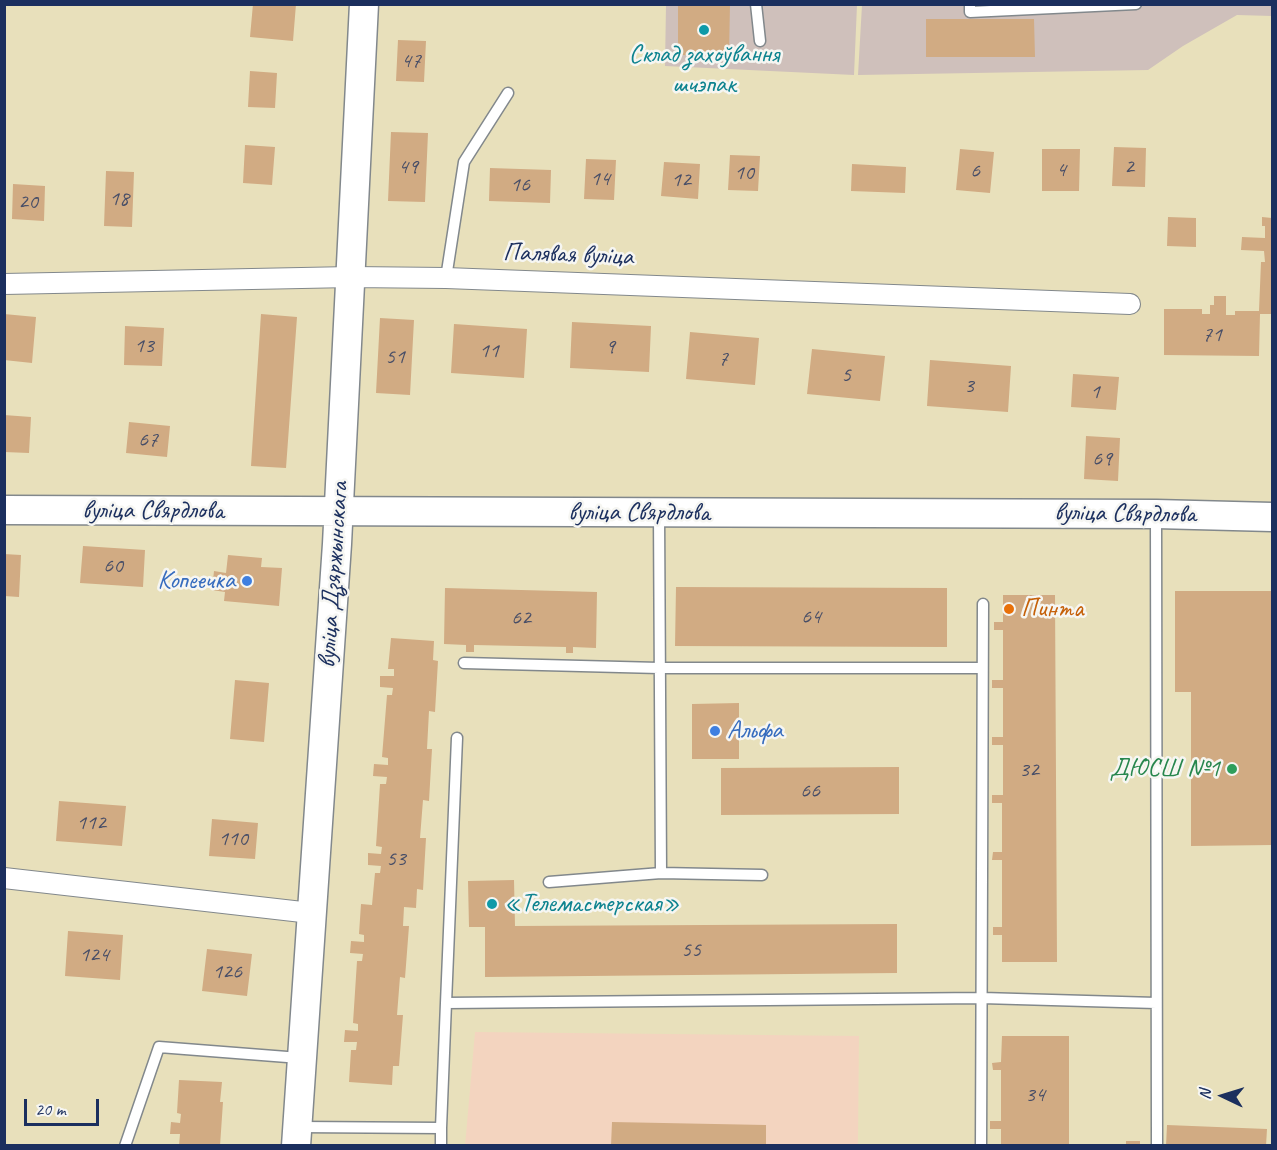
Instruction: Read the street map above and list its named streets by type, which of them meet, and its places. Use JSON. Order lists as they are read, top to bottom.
{
  "streets": {
    "main road": ["вуліца Свярдлова", "вуліца Дзяржынскага"],
    "street": ["Палявая вуліца"]
  },
  "crossings": [
    ["Палявая вуліца", "вуліца Дзяржынскага"],
    ["вуліца Свярдлова", "вуліца Дзяржынскага"]
  ],
  "places": [
    "Склад захоўвання шчэпак",
    "Копеечка",
    "Пинта",
    "Альфа",
    "ДЮСШ №1",
    "«Телемастерская»"
  ],
  "house_numbers": [
    "47",
    "49",
    "2",
    "4",
    "6",
    "10",
    "14",
    "12",
    "16",
    "18",
    "20",
    "71",
    "13",
    "9",
    "11",
    "51",
    "7",
    "5",
    "3",
    "1",
    "67",
    "69",
    "60",
    "64",
    "62",
    "32",
    "66",
    "112",
    "110",
    "53",
    "55",
    "124",
    "126",
    "34"
  ],
  "scale_bar": "20 m",
  "north": "left"
}
